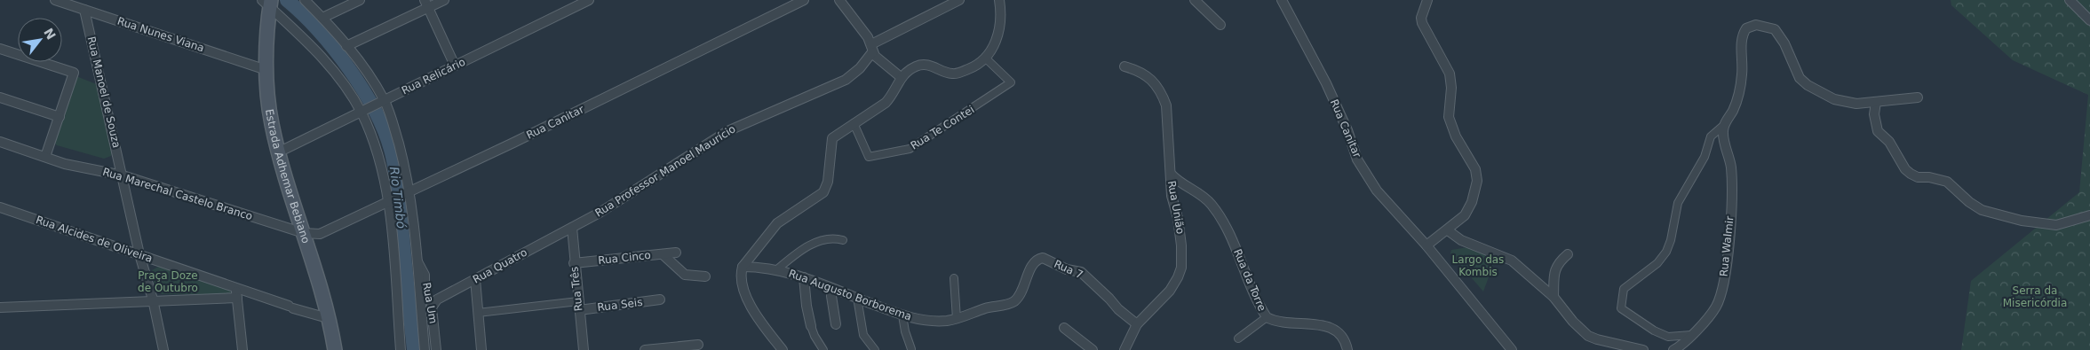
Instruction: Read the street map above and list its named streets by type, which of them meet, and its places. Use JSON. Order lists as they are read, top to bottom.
{
  "streets": {
    "main road": ["Estrada Adhemar Bebiano"],
    "street": [
      "Rua Nunes Viana",
      "Rua Relicário",
      "Rua Manoel de Souza",
      "Rua Canitar",
      "Rua Te Contei",
      "Rua Professor Manoel Maurício",
      "Rua Marechal Castelo Branco",
      "Rua União",
      "Rua Alcides de Oliveira",
      "Rua Walmir",
      "Rua Cinco",
      "Rua Quatro",
      "Rua 7",
      "Rua da Torre",
      "Rua Três",
      "Rua Augusto Borborema",
      "Rua Um",
      "Rua Seis"
    ]
  },
  "crossings": [
    ["Rua Nunes Viana", "Rua Manoel de Souza"],
    ["Rua Nunes Viana", "Estrada Adhemar Bebiano"],
    ["Rua Relicário", "Estrada Adhemar Bebiano"],
    ["Rua Manoel de Souza", "Rua Marechal Castelo Branco"],
    ["Rua Manoel de Souza", "Rua Alcides de Oliveira"],
    ["Rua Canitar", "Estrada Adhemar Bebiano"],
    ["Rua Canitar", "Rua Marechal Castelo Branco"],
    ["Rua Professor Manoel Maurício", "Rua Quatro"],
    ["Rua Professor Manoel Maurício", "Rua Três"],
    ["Estrada Adhemar Bebiano", "Rua Marechal Castelo Branco"],
    ["Estrada Adhemar Bebiano", "Rua Alcides de Oliveira"],
    ["Rua União", "Rua 7"],
    ["Rua União", "Rua da Torre"],
    ["Rua Cinco", "Rua Três"],
    ["Rua Quatro", "Rua Três"],
    ["Rua Quatro", "Rua Um"],
    ["Rua 7", "Rua Augusto Borborema"],
    ["Rua Três", "Rua Seis"]
  ],
  "water": ["Rio Timbó"],
  "parks": ["Largo das Kombis", "Praça Doze de Outubro", "Serra da Misericórdia"],
  "north": "top right"
}
